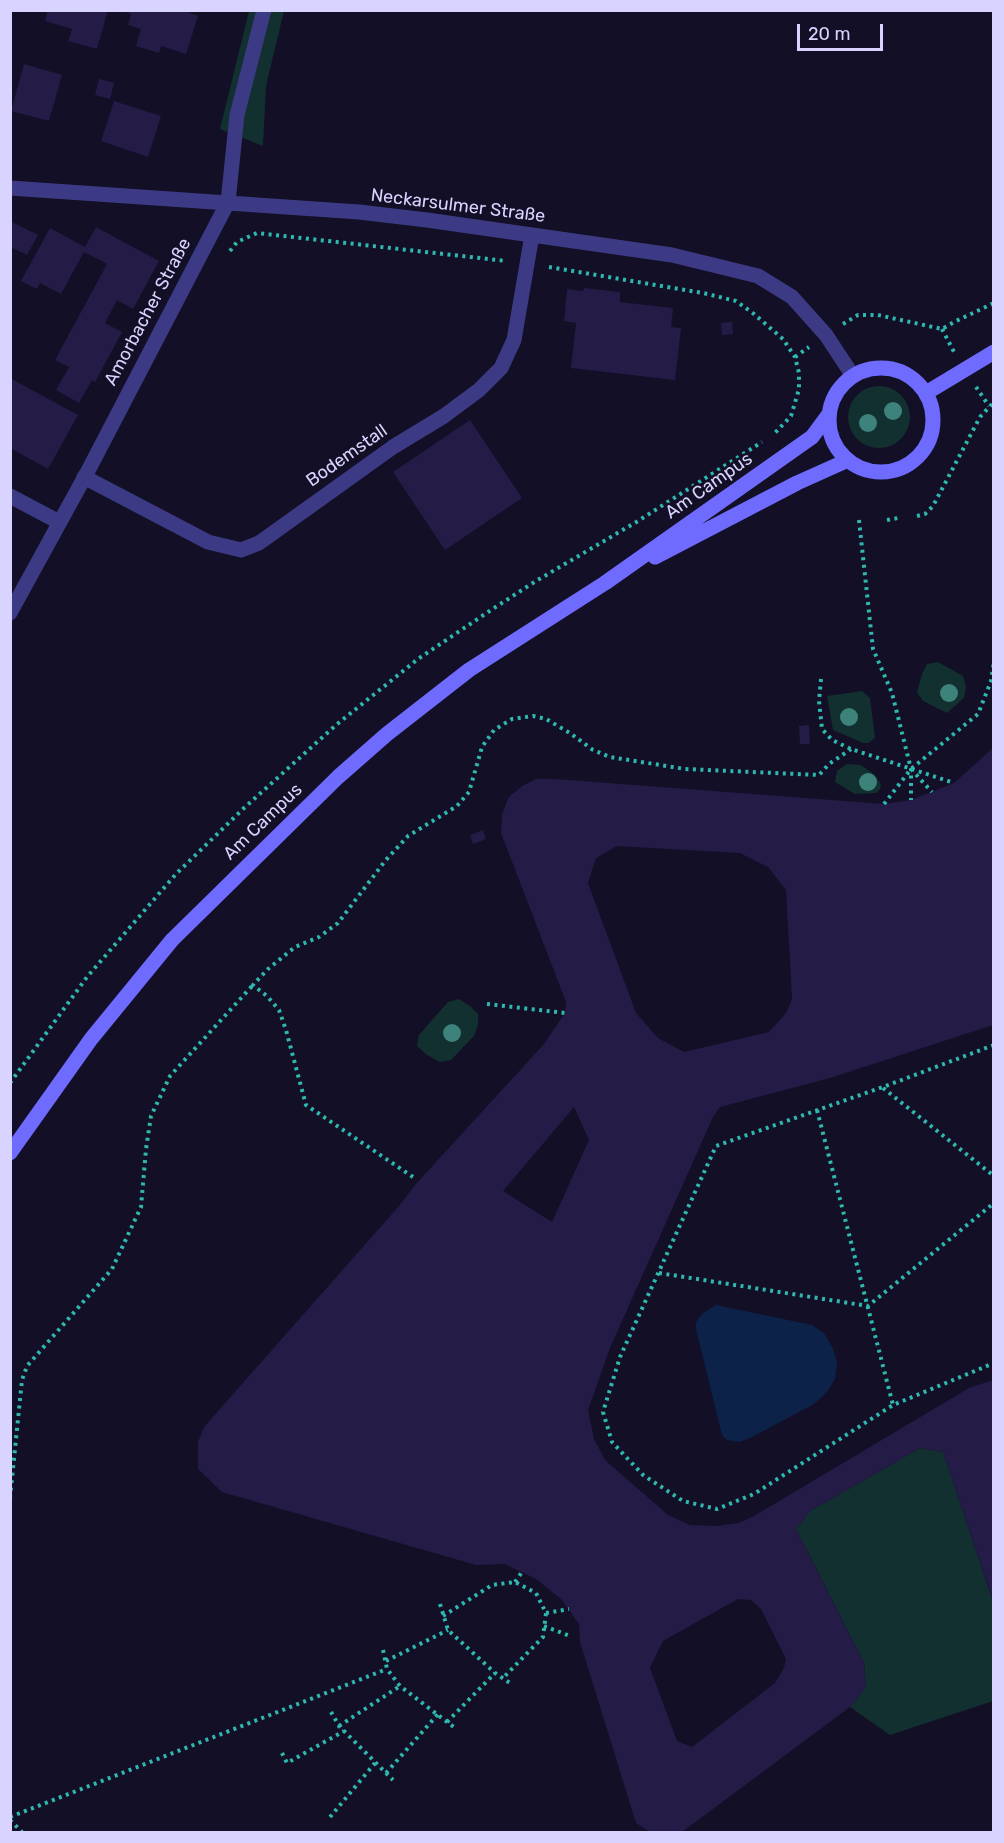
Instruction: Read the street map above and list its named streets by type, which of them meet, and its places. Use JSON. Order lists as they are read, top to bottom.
{
  "streets": {
    "street": [
      "Neckarsulmer Straße",
      "Amorbacher Straße",
      "Bodemstall",
      "Am Campus"
    ]
  },
  "crossings": [
    ["Neckarsulmer Straße", "Amorbacher Straße"],
    ["Neckarsulmer Straße", "Bodemstall"],
    ["Neckarsulmer Straße", "Am Campus"],
    ["Amorbacher Straße", "Bodemstall"]
  ],
  "scale_bar": "20 m"
}
